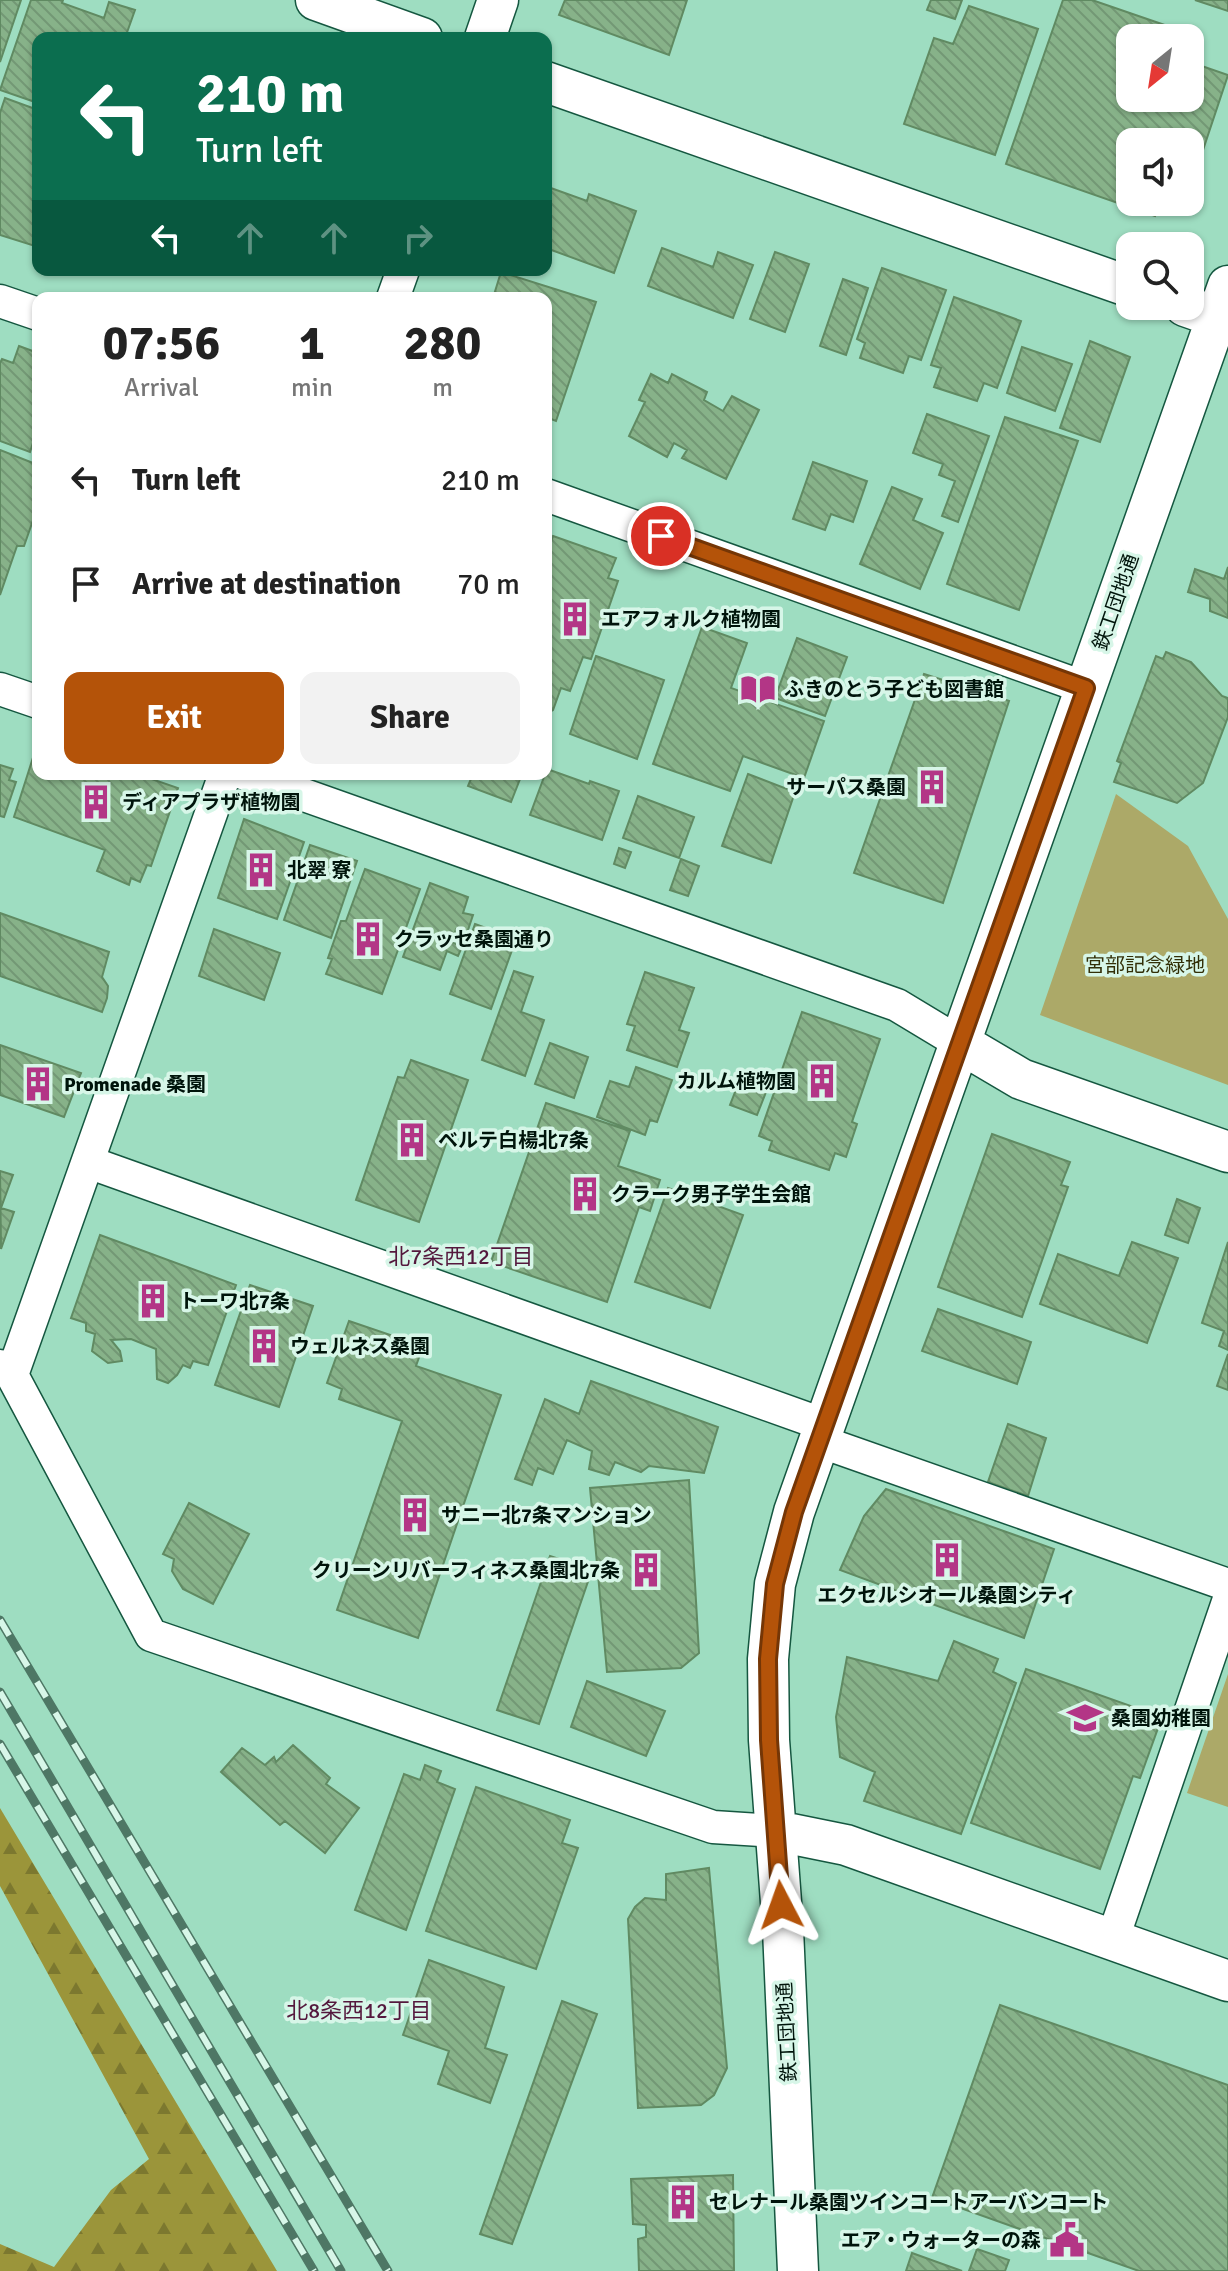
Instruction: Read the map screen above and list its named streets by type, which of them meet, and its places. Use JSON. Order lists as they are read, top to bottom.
{
  "streets": {
    "street": ["鉄工団地通"]
  },
  "districts": ["北7条西12丁目", "北8条西12丁目"],
  "parks": ["宮部記念緑地"],
  "places": {
    "building": [
      "エアフォルク植物園",
      "サーパス桑園",
      "ディアプラザ植物園",
      "北翠 寮",
      "クラッセ桑園通り",
      "カルム植物園",
      "Promenade 桑園",
      "ベルテ白楊北7条",
      "クラーク男子学生会館",
      "トーワ北7条",
      "ウェルネス桑園",
      "サニー北7条マンション",
      "エクセルシオール桑園シティ",
      "クリーンリバーフィネス桑園北7条",
      "セレナール桑園ツインコートアーバンコート"
    ],
    "library": ["ふきのとう子ども図書館"],
    "school or university": ["桑園幼稚園"],
    "public building": ["エア・ウォーターの森"]
  },
  "north": "bottom left",
  "page": {
    "turn": ["210 m", "Turn left"],
    "eta": [
      "07:56",
      "Arrival",
      "1",
      "min",
      "280",
      "m"
    ],
    "list": [
      {
        "name": "Turn left",
        "value": "210 m"
      },
      {
        "name": "Arrive at destination",
        "value": "70 m"
      }
    ],
    "buttons": ["Exit", "Share"]
  }
}
